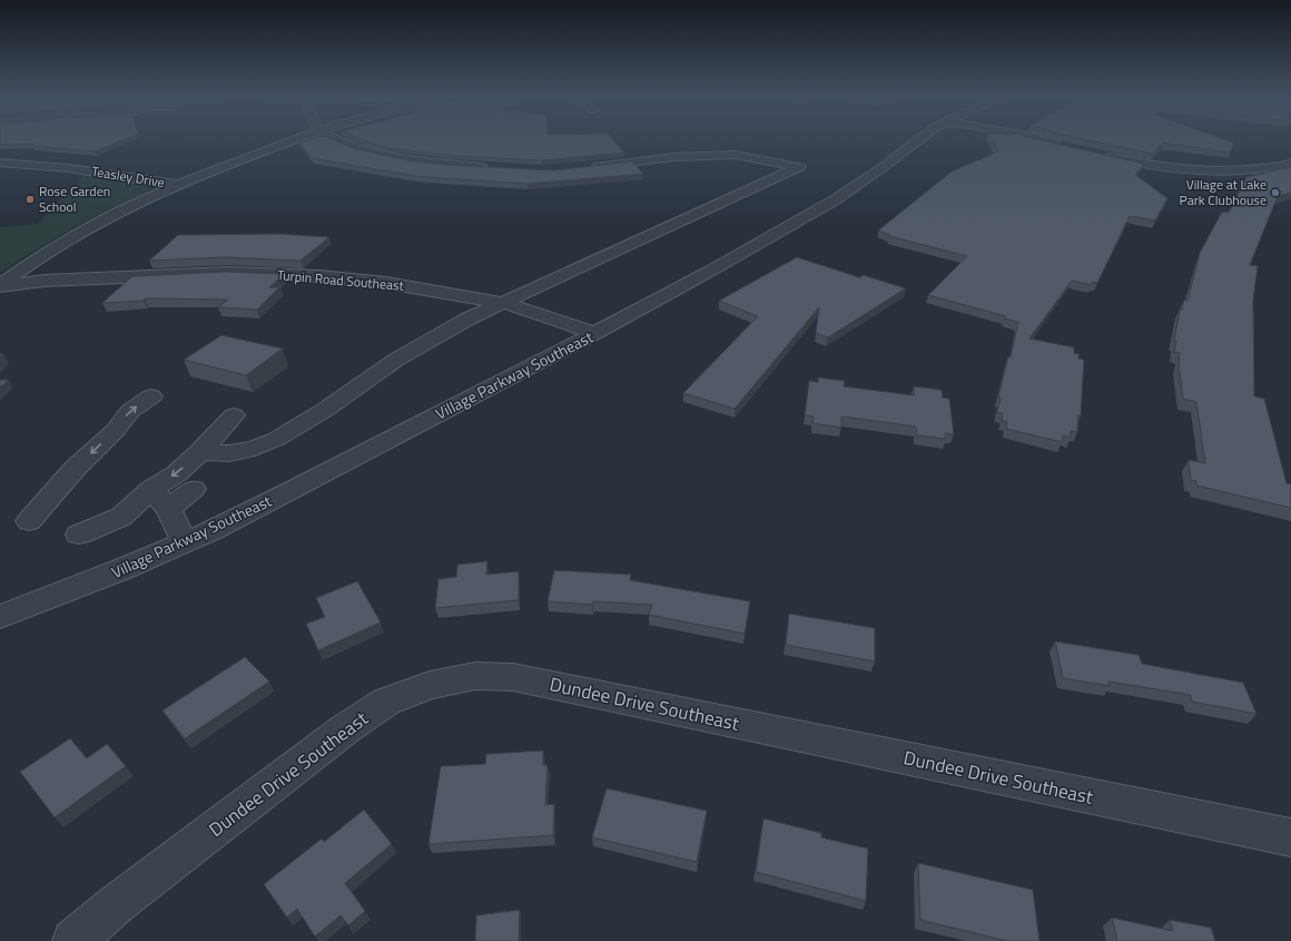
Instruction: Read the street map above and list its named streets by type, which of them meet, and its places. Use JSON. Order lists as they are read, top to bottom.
{
  "streets": {
    "street": [
      "Teasley Drive",
      "Turpin Road Southeast",
      "Village Parkway Southeast",
      "Dundee Drive Southeast"
    ]
  },
  "crossings": [
    ["Turpin Road Southeast", "Village Parkway Southeast"]
  ],
  "places": ["Village at Lake Park Clubhouse", "Rose Garden School"]
}
